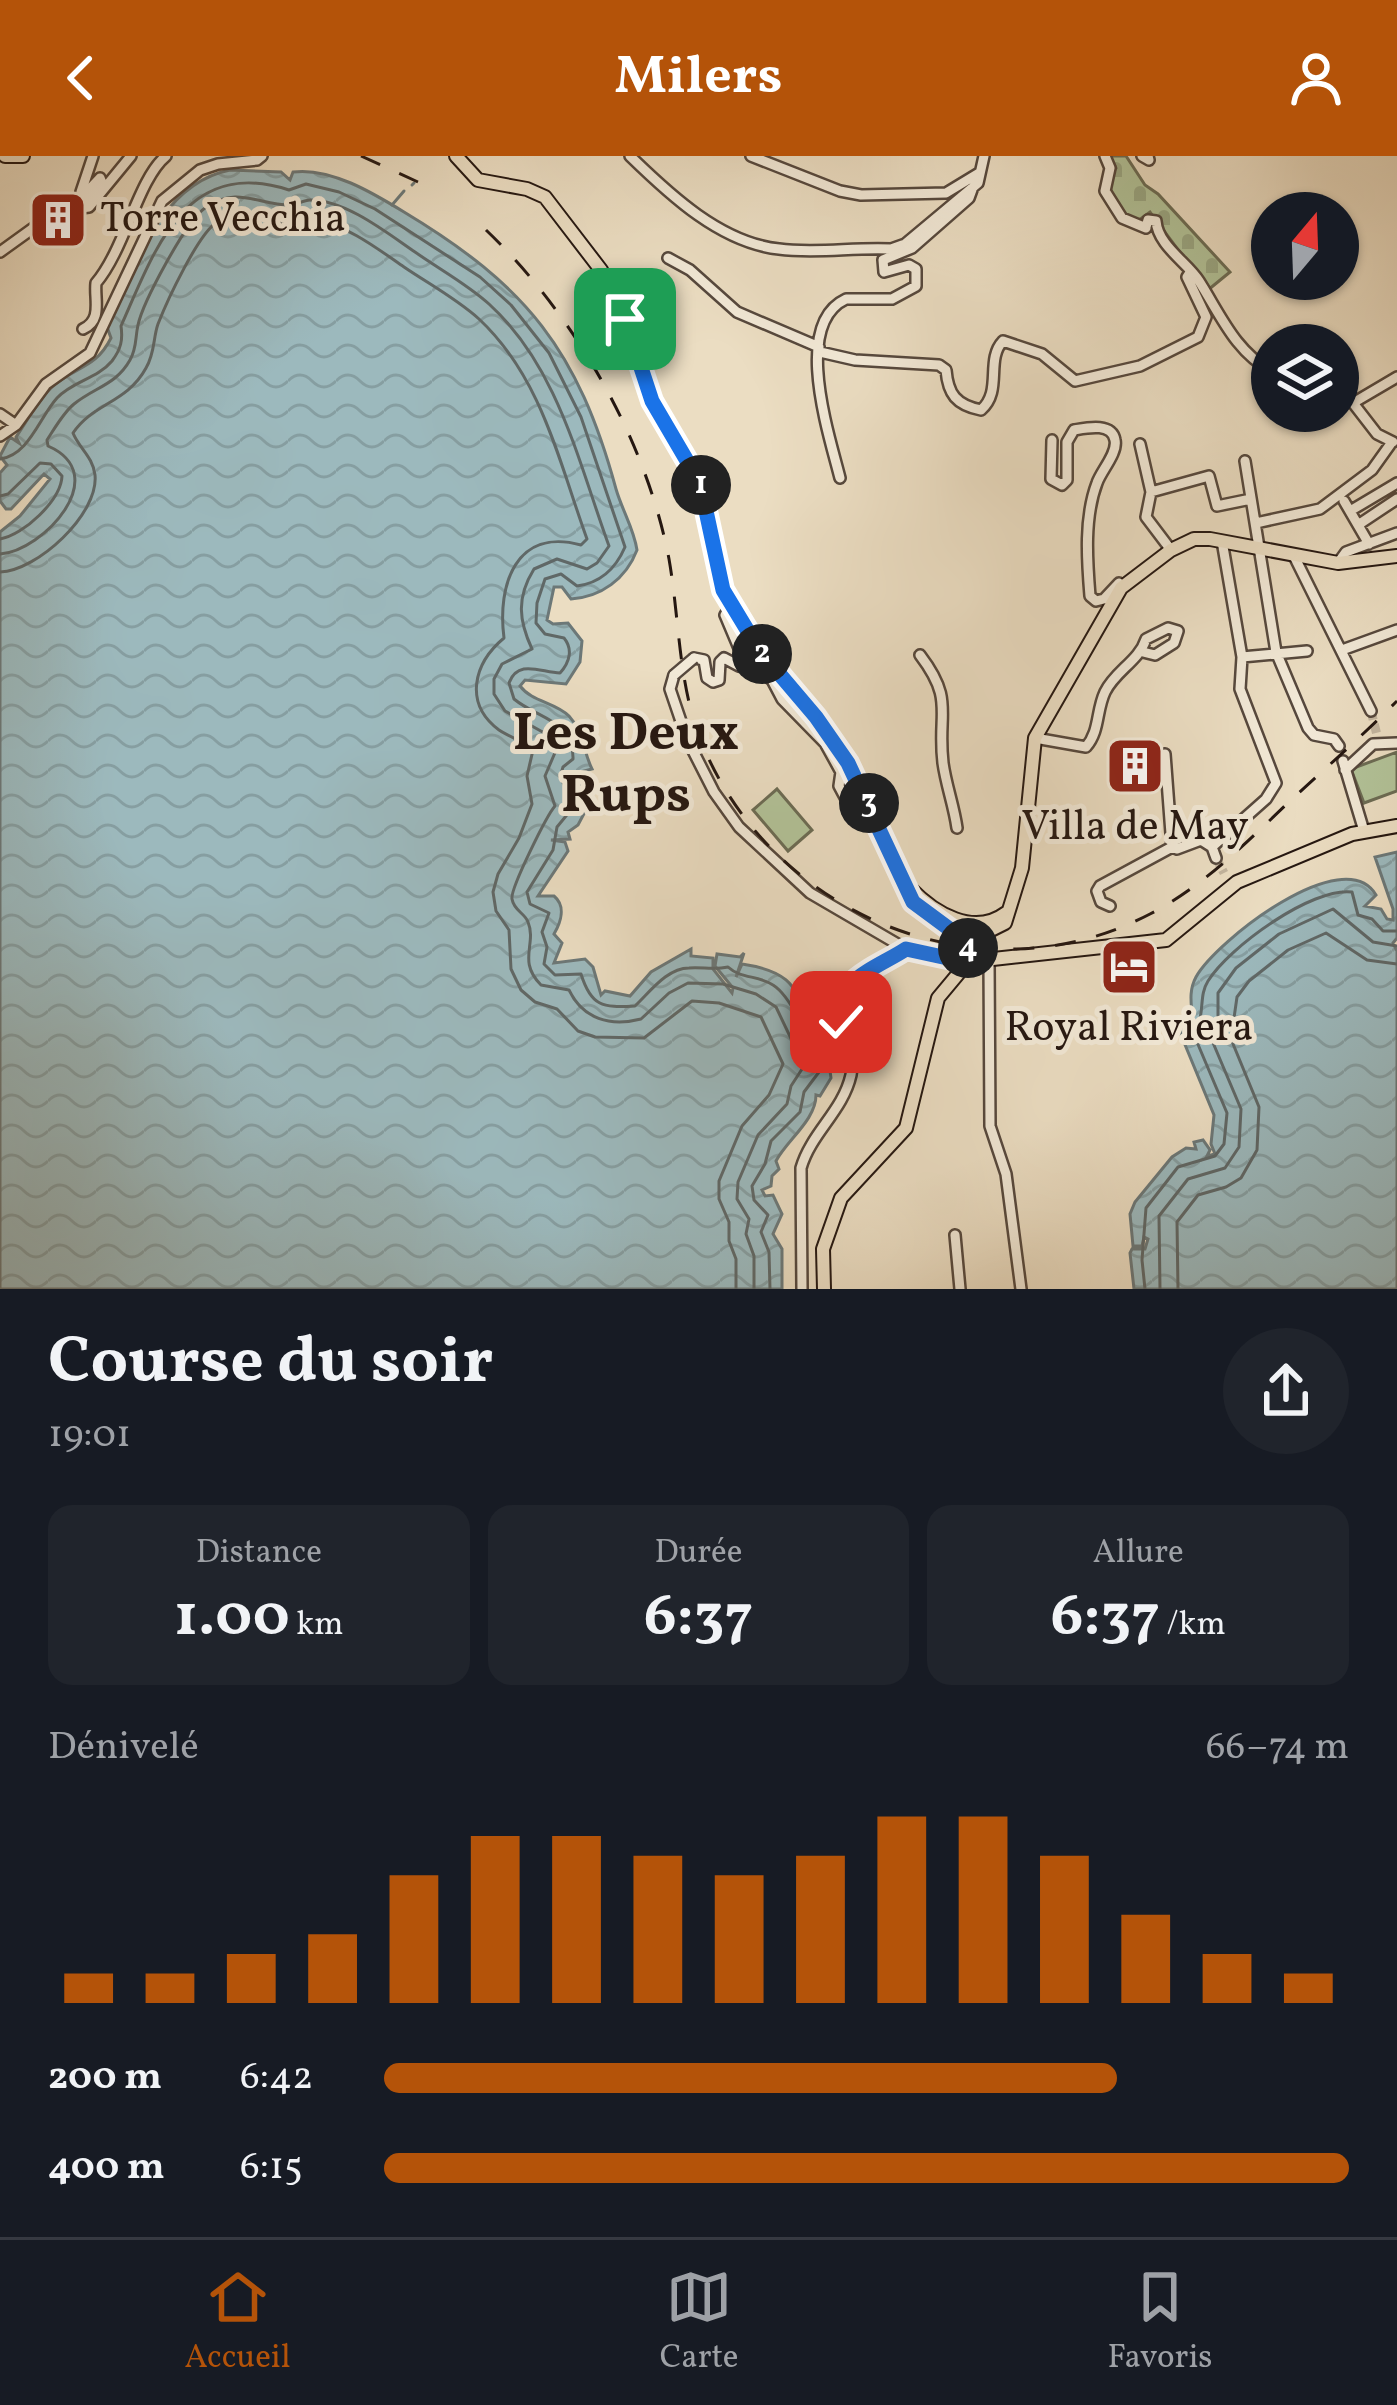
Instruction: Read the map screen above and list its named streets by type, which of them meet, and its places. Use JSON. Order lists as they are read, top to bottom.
{
  "districts": ["Les Deux Rups"],
  "places": {
    "building": ["Torre Vecchia", "Villa de May"],
    "hotel": ["Royal Riviera"]
  },
  "north": "top",
  "page": {
    "header": "Milers",
    "pins": [
      "1",
      "2",
      "3",
      "4"
    ],
    "heading": ["Course du soir", "19:01"],
    "stats": [
      ["Distance", "1.00 km"],
      ["Durée", "6:37"],
      ["Allure", "6:37 /km"]
    ],
    "chart": ["Dénivelé", "66–74 m"],
    "list": [
      {
        "name": "200 m",
        "note": "6:42"
      },
      {
        "name": "400 m",
        "note": "6:15"
      }
    ],
    "tabs": ["Accueil", "Carte", "Favoris"]
  }
}
